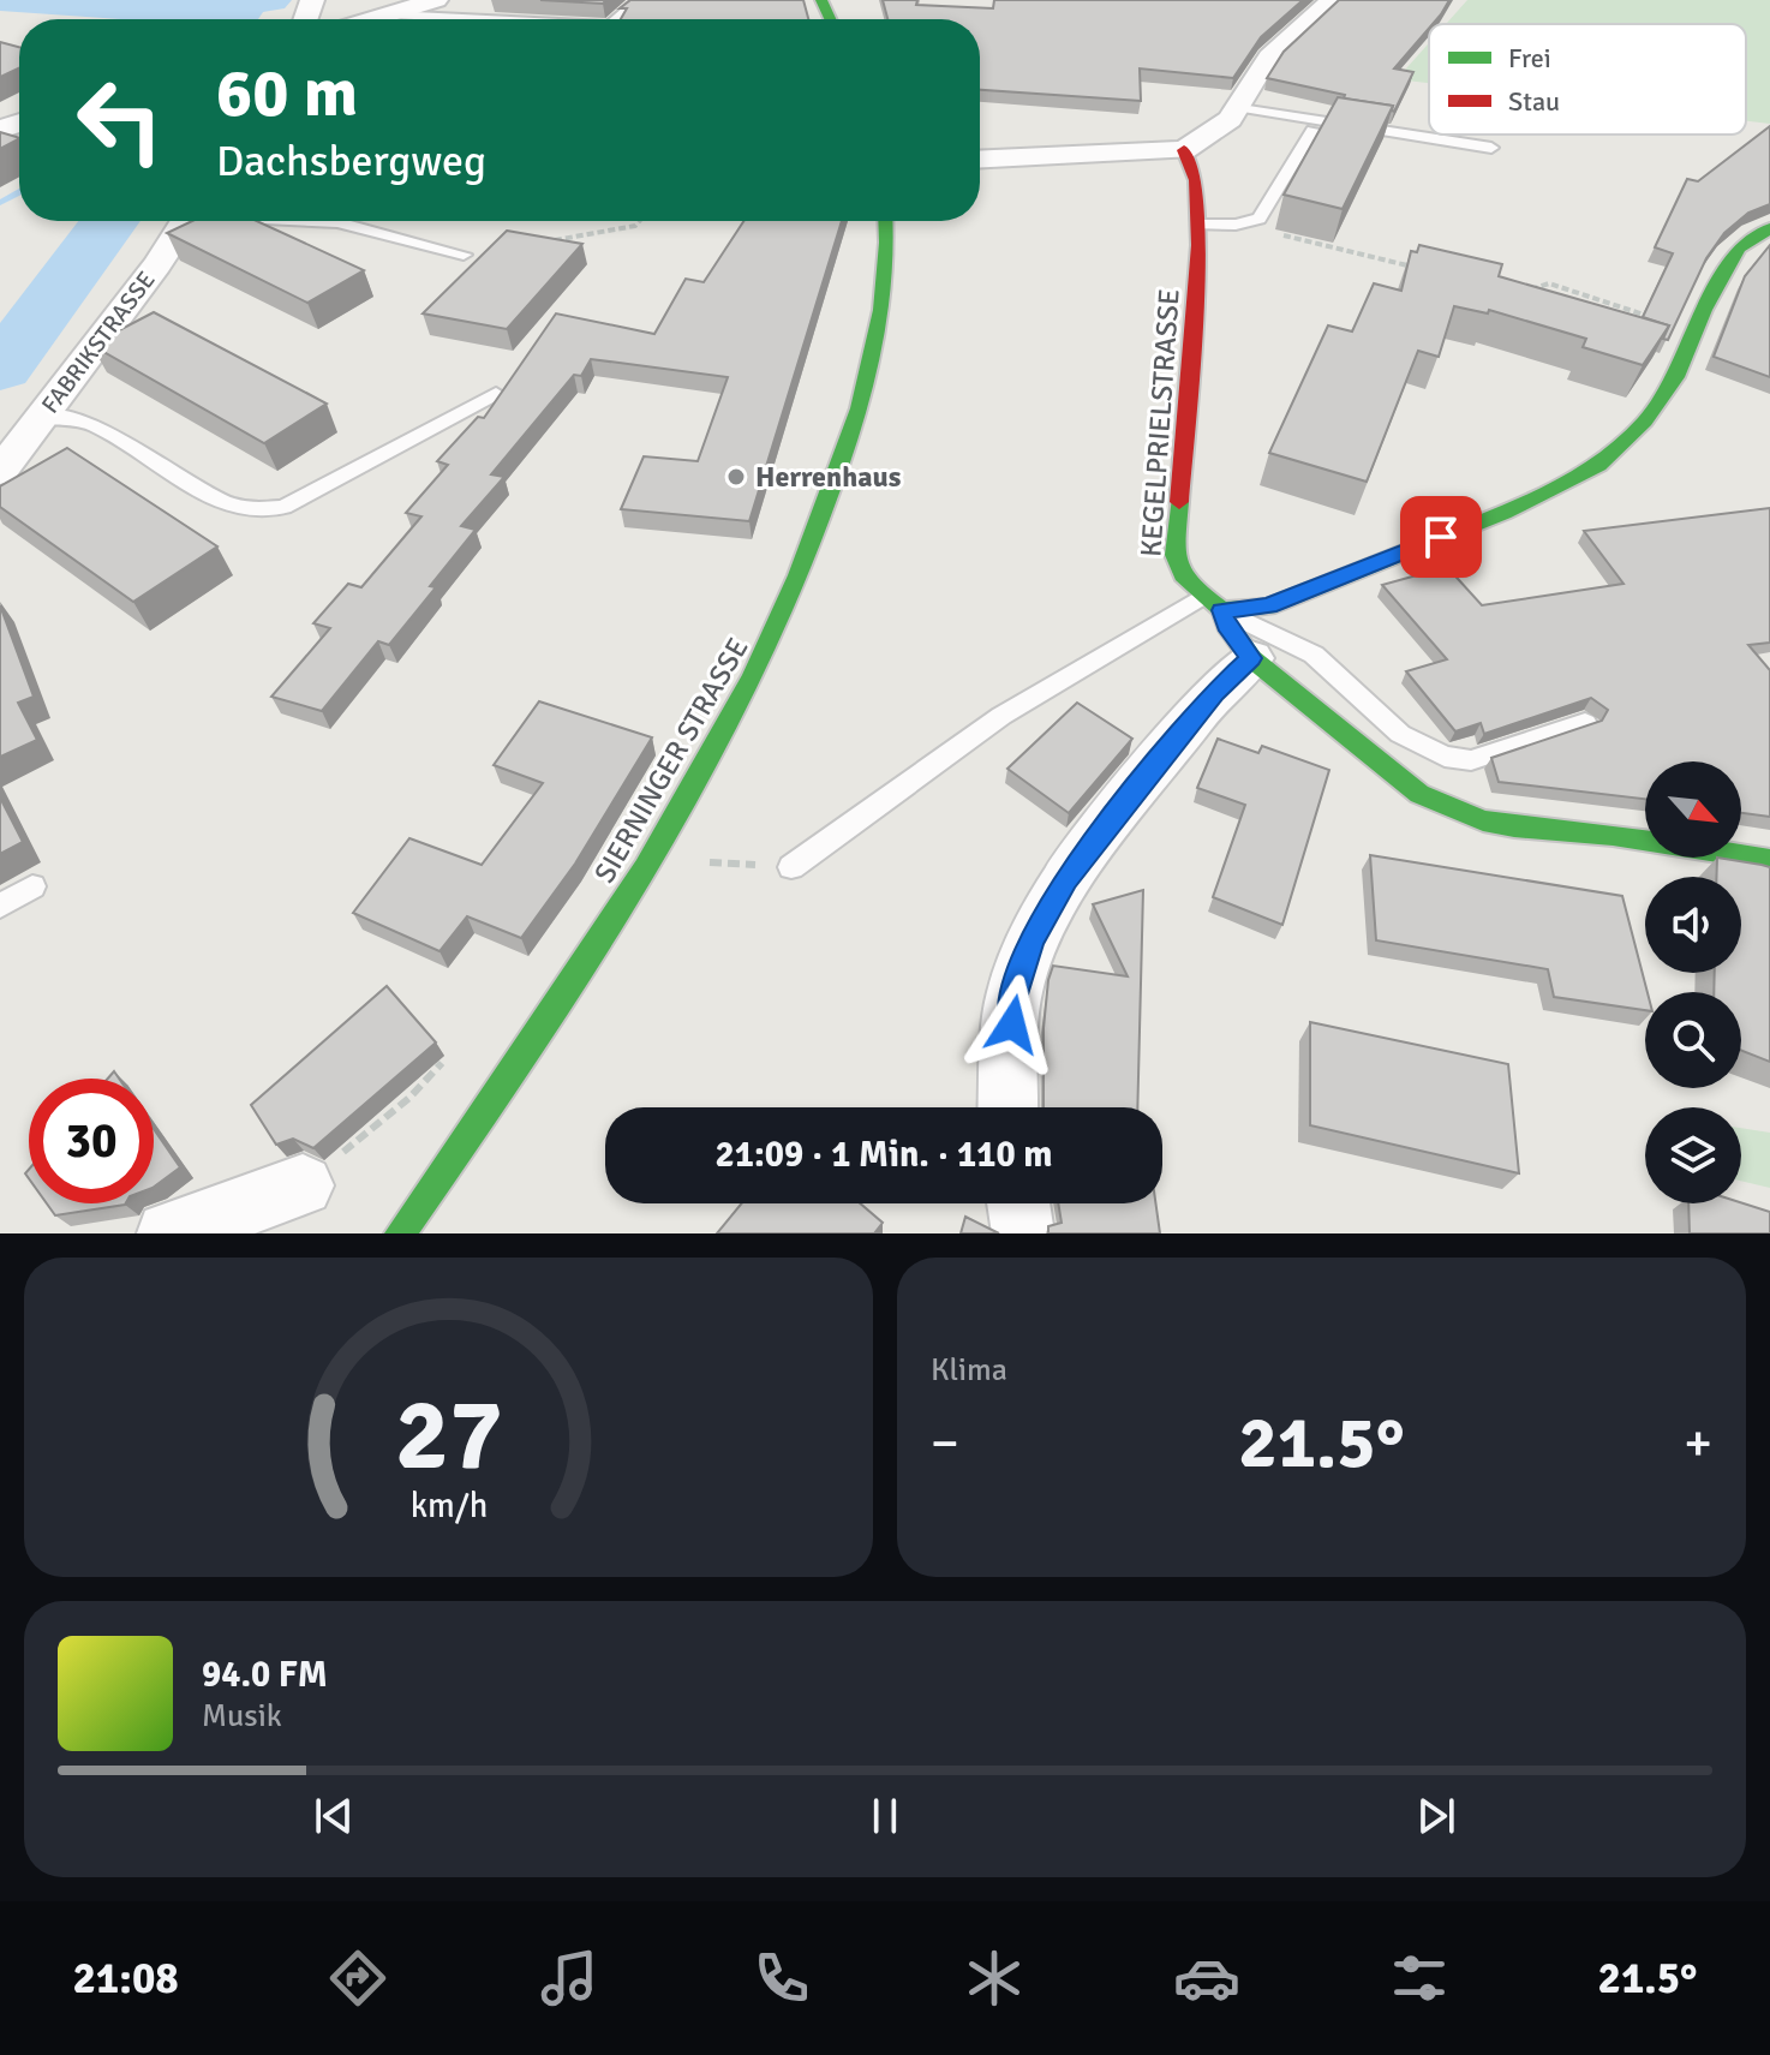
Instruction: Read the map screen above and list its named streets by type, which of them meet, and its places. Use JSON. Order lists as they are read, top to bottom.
{
  "streets": {
    "street": ["FABRIKSTRASSE", "KEGELPRIELSTRASSE", "SIERNINGER STRASSE"]
  },
  "places": ["Herrenhaus"],
  "legend": ["Frei", "Stau"],
  "north": "bottom right",
  "page": {
    "turn": ["60 m", "Dachsbergweg"],
    "limit": "30",
    "trip": "21:09 · 1 Min. · 110 m",
    "tile": "Klima",
    "heat": ["−", "21.5°", "+"],
    "song": ["94.0 FM", "Musik"],
    "tabs": ["21:08", "21.5°"],
    "gauge": ["27", "km/h"]
  }
}
